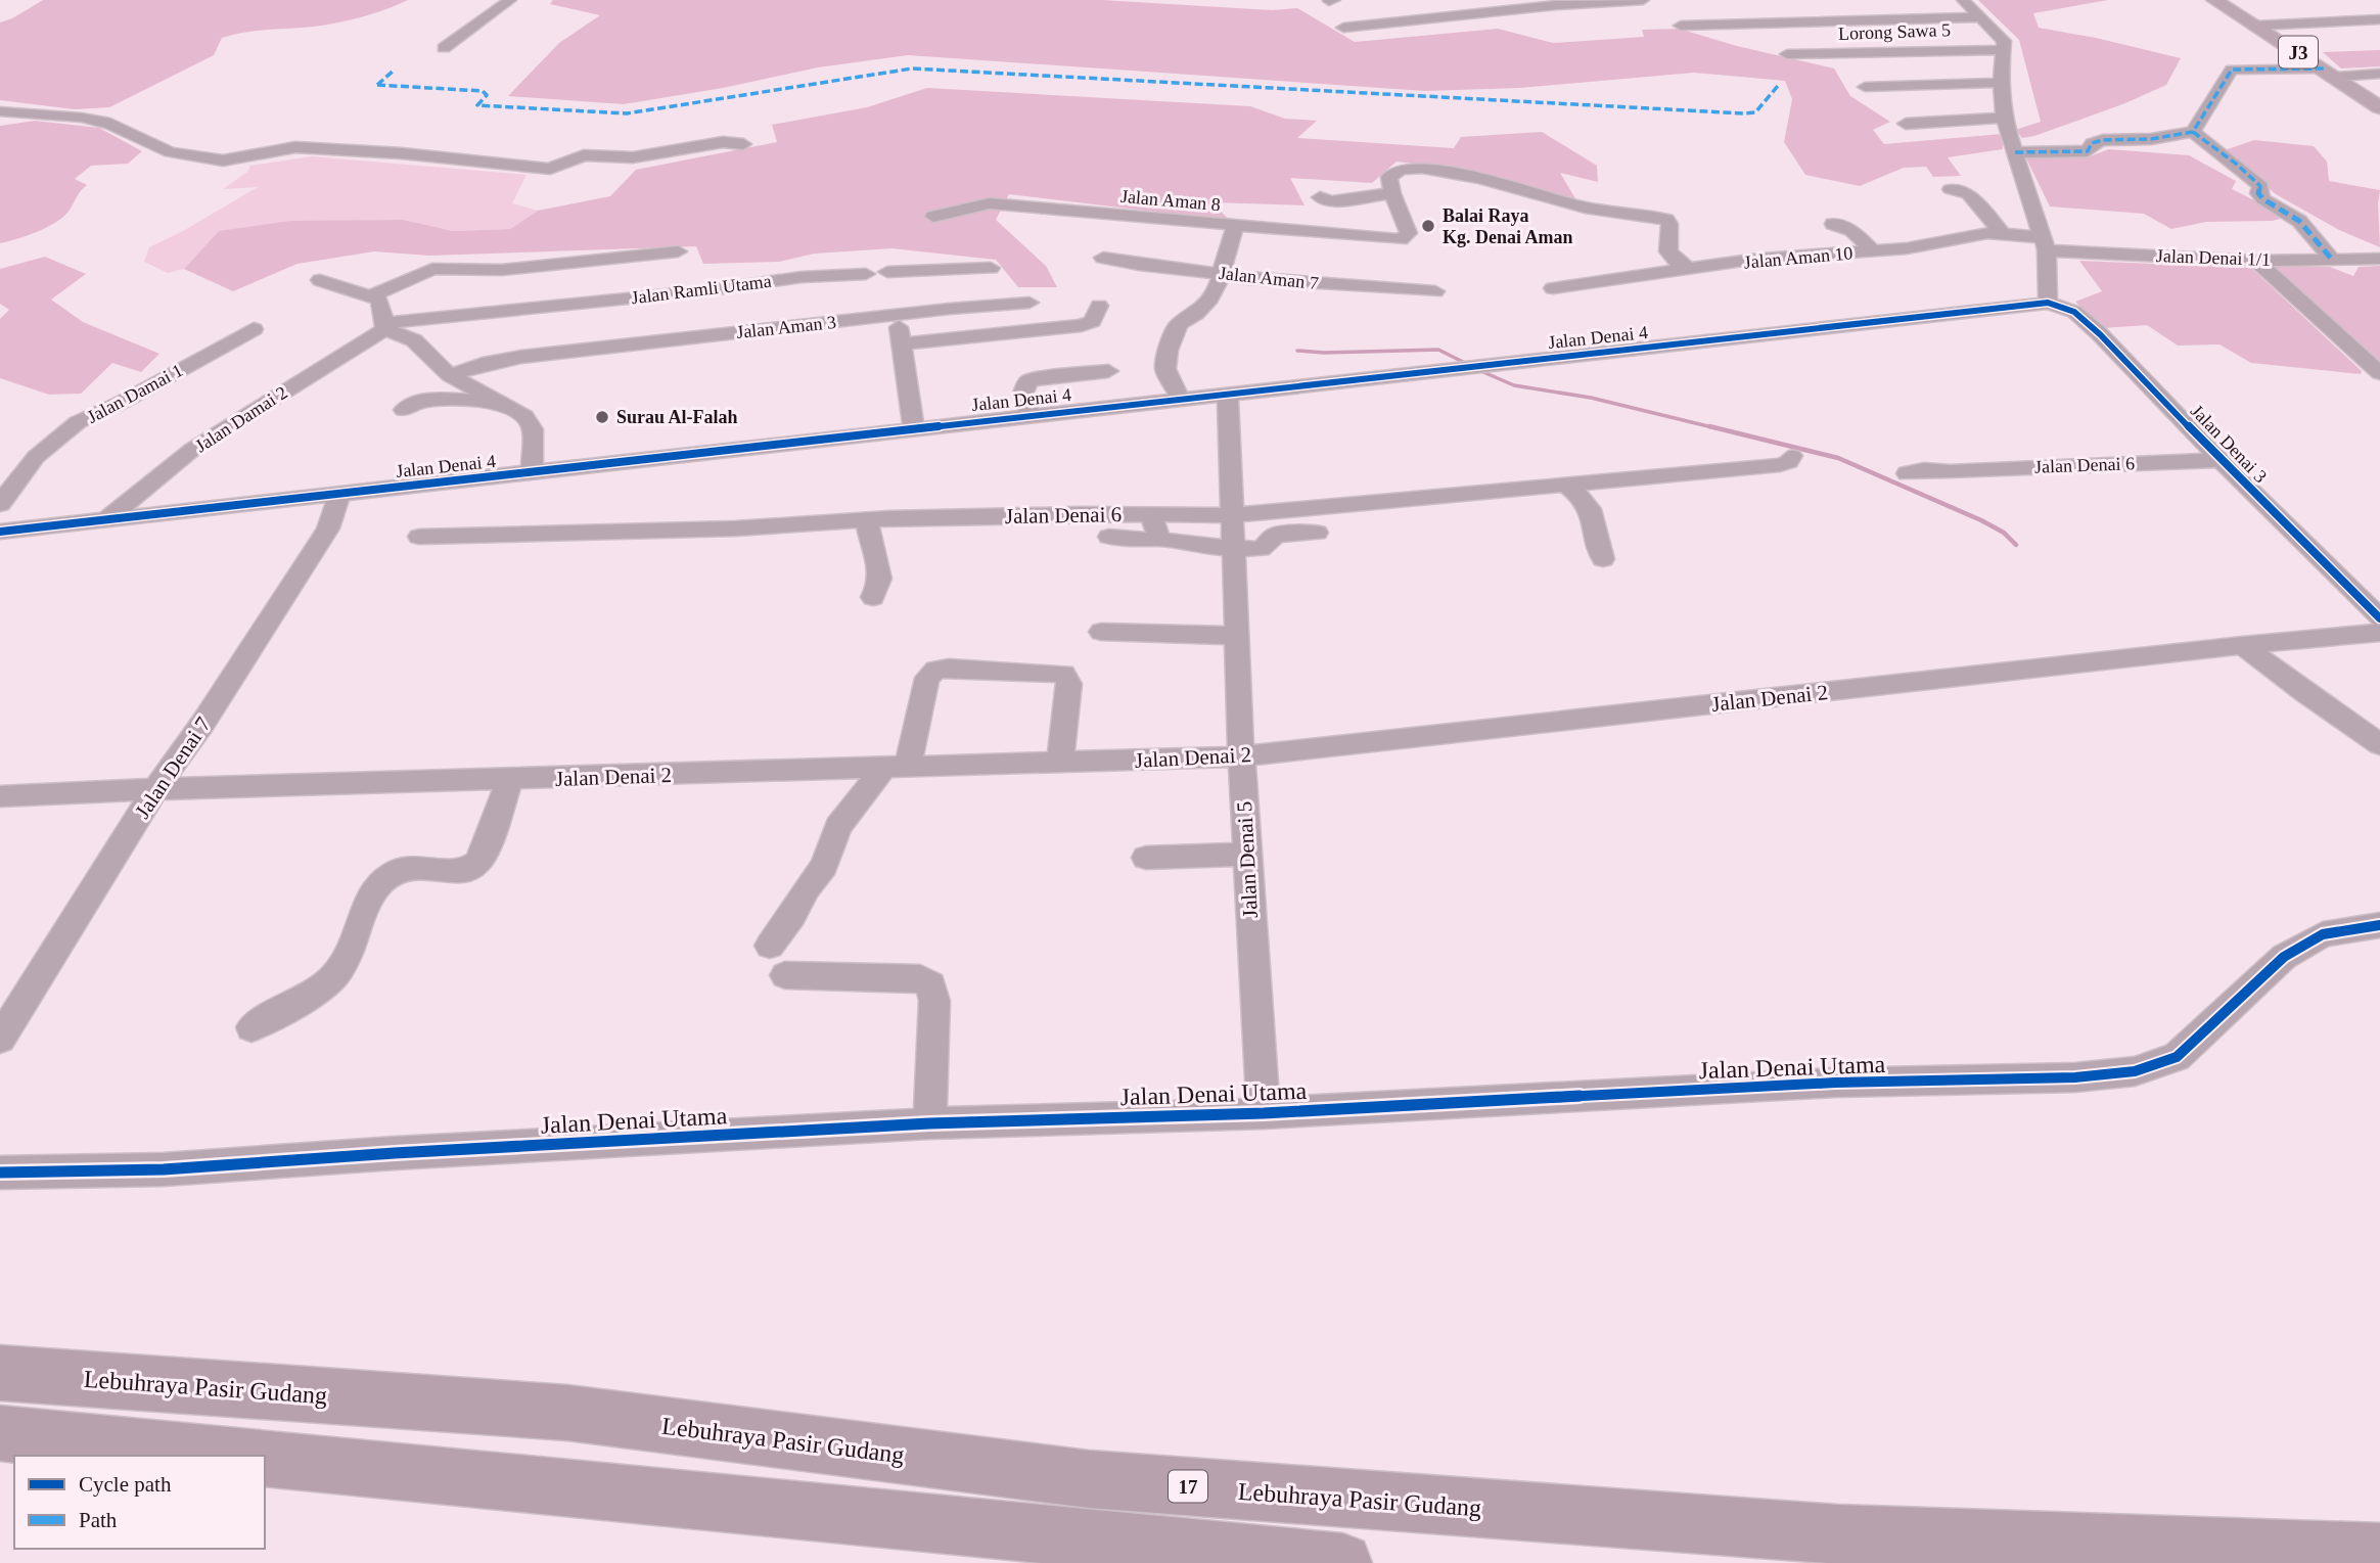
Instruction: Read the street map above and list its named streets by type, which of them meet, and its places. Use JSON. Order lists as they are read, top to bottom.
{
  "streets": {
    "highway": ["Lebuhraya Pasir Gudang", "17"],
    "main road": ["J3"],
    "street": [
      "Lorong Sawa 5",
      "Jalan Aman 8",
      "Jalan Aman 10",
      "Jalan Denai 1/1",
      "Jalan Aman 7",
      "Jalan Ramli Utama",
      "Jalan Aman 3",
      "Jalan Denai 4",
      "Jalan Damai 1",
      "Jalan Damai 2",
      "Jalan Denai 3",
      "Jalan Denai 6",
      "Jalan Denai 2",
      "Jalan Denai 7",
      "Jalan Denai 5",
      "Jalan Denai Utama"
    ]
  },
  "crossings": [
    ["Jalan Aman 10", "Jalan Denai 1/1"],
    ["Jalan Ramli Utama", "Jalan Damai 2"],
    ["Jalan Denai 4", "Jalan Damai 2"],
    ["Jalan Denai 4", "Jalan Denai 3"],
    ["Jalan Denai 4", "Jalan Denai 7"],
    ["Jalan Denai 4", "Jalan Denai 5"],
    ["Jalan Denai 3", "Jalan Denai 6"],
    ["Jalan Denai 6", "Jalan Denai 5"],
    ["Jalan Denai 2", "Jalan Denai 7"],
    ["Jalan Denai 2", "Jalan Denai 5"],
    ["Jalan Denai 5", "Jalan Denai Utama"]
  ],
  "places": ["Balai Raya Kg. Denai Aman", "Surau Al-Falah"],
  "legend": ["Cycle path", "Path"]
}
